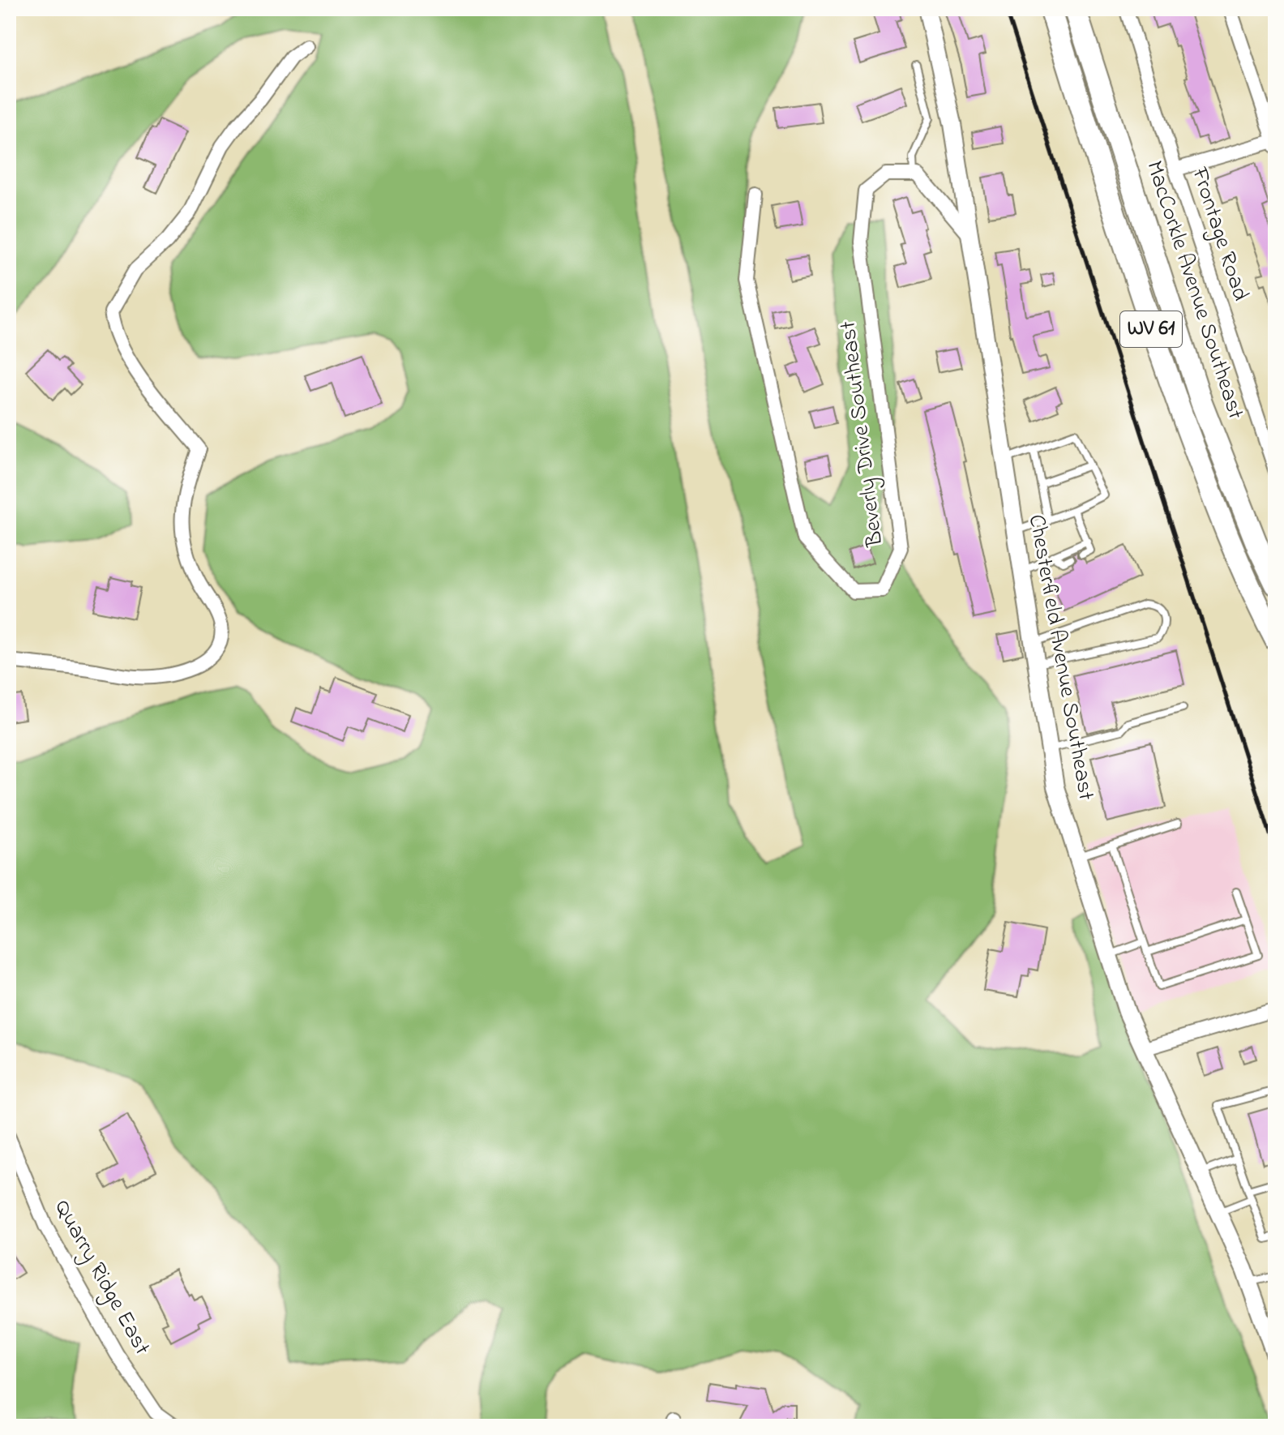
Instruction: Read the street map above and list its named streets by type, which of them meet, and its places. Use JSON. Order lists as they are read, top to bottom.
{
  "streets": {
    "main road": ["MacCorkle Avenue Southeast", "WV 61"],
    "street": [
      "Frontage Road",
      "Beverly Drive Southeast",
      "Chesterfield Avenue Southeast",
      "Quarry Ridge East"
    ]
  }
}
